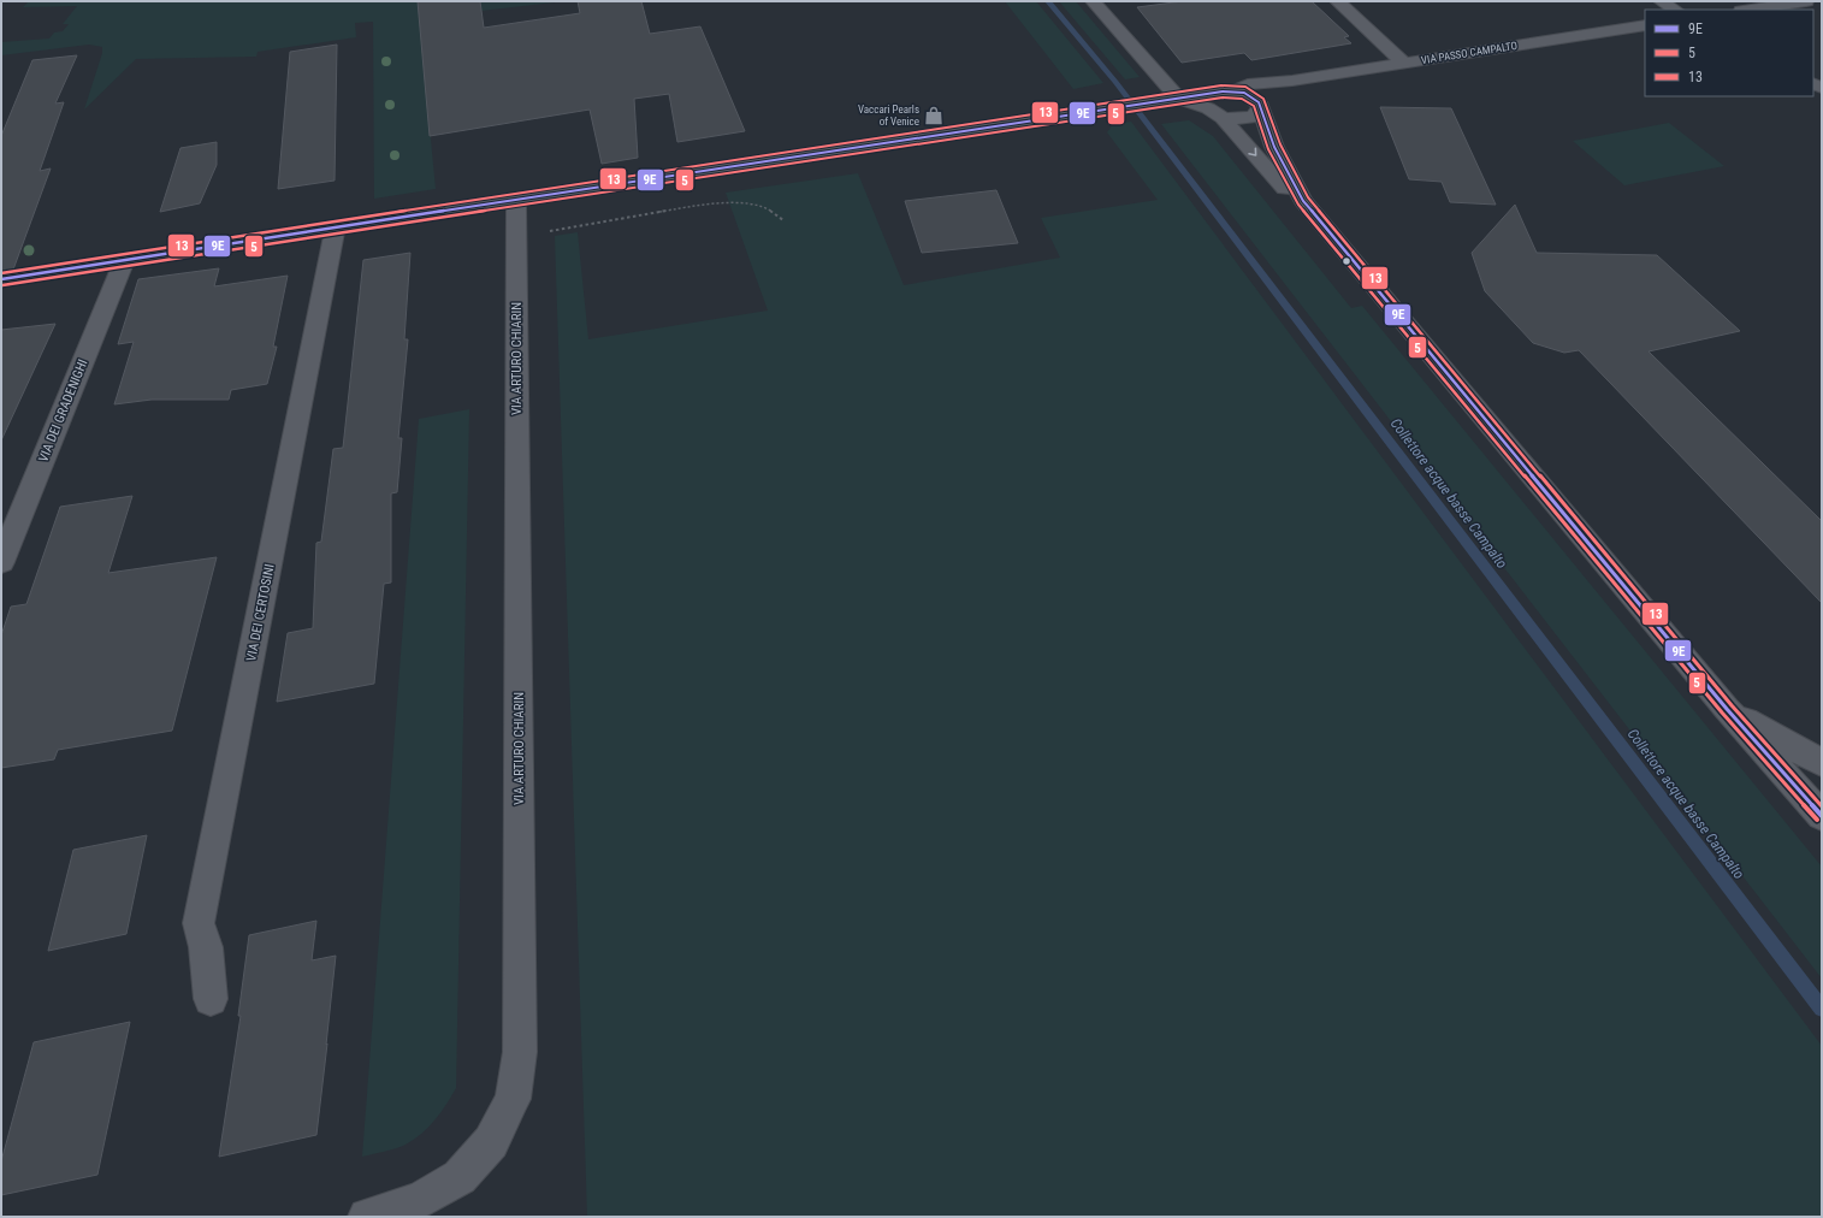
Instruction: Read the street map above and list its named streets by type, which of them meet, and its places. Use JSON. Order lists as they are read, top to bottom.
{
  "streets": {
    "street": [
      "VIA PASSO CAMPALTO",
      "VIA ARTURO CHIARIN",
      "VIA DEI GRADENIGHI",
      "VIA DEI CERTOSINI"
    ]
  },
  "crossings": [
    ["VIA PASSO CAMPALTO", "VIA ARTURO CHIARIN"],
    ["VIA PASSO CAMPALTO", "VIA DEI GRADENIGHI"],
    ["VIA PASSO CAMPALTO", "VIA DEI CERTOSINI"]
  ],
  "water": ["Collettore acque basse Campalto"],
  "places": {
    "shop": ["Vaccari Pearls of Venice"]
  },
  "lines": ["transit line 13", "transit line 9E", "transit line 5"],
  "legend": ["9E", "5", "13"]
}
